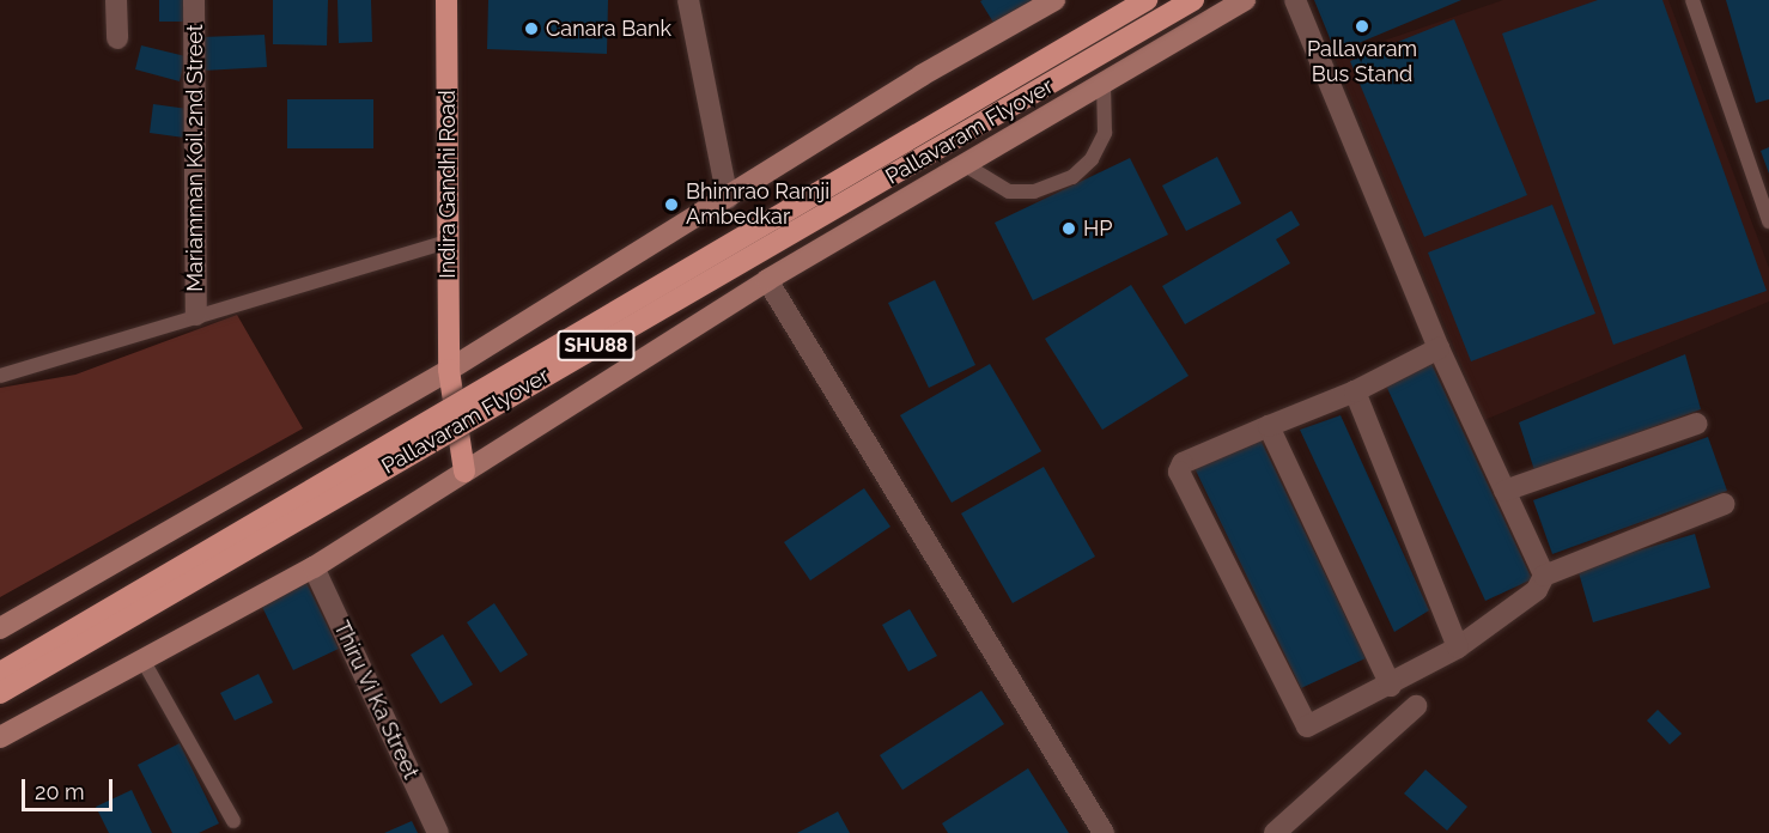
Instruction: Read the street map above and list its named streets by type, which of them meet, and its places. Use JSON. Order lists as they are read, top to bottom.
{
  "streets": {
    "main road": ["Pallavaram Flyover", "Indira Gandhi Road", "SHU88"],
    "street": ["Mariamman Koil 2nd Street", "Thiru Vi Ka Street"]
  },
  "places": [
    "Pallavaram Bus Stand",
    "Canara Bank",
    "Bhimrao Ramji Ambedkar",
    "HP"
  ],
  "scale_bar": "20 m"
}
